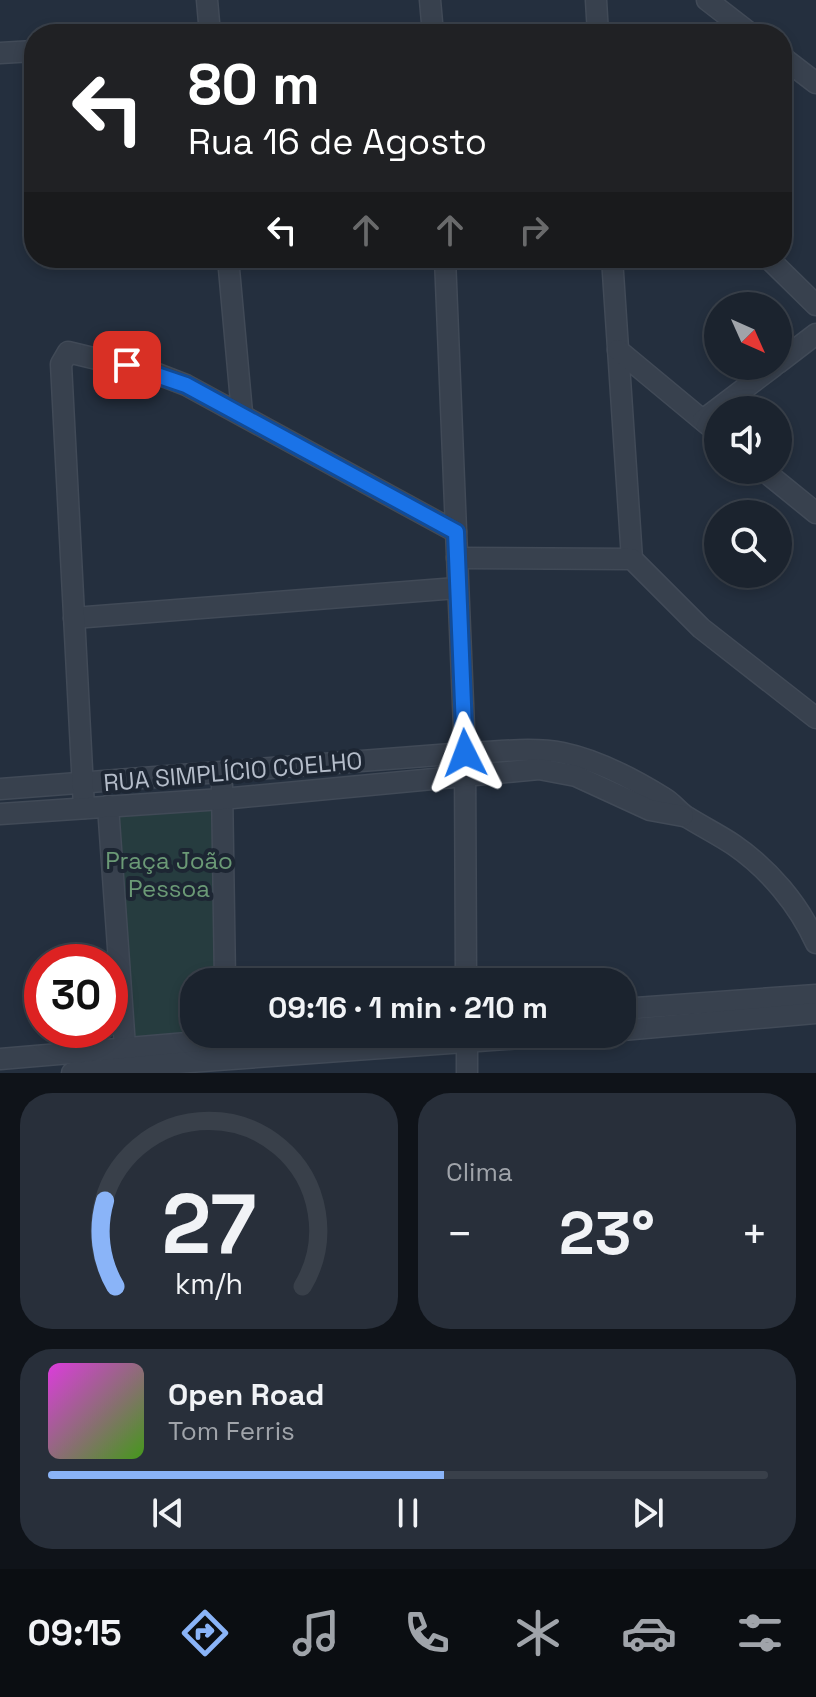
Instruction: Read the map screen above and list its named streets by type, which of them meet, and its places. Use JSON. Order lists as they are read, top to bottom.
{
  "streets": {
    "street": ["RUA SIMPLÍCIO COELHO"]
  },
  "parks": ["Praça João Pessoa"],
  "north": "bottom right",
  "page": {
    "turn": ["80 m", "Rua 16 de Agosto"],
    "limit": "30",
    "trip": "09:16 · 1 min · 210 m",
    "tile": "Clima",
    "heat": ["−", "23°", "+"],
    "song": ["Open Road", "Tom Ferris"],
    "tabs": "09:15",
    "gauge": ["27", "km/h"]
  }
}
